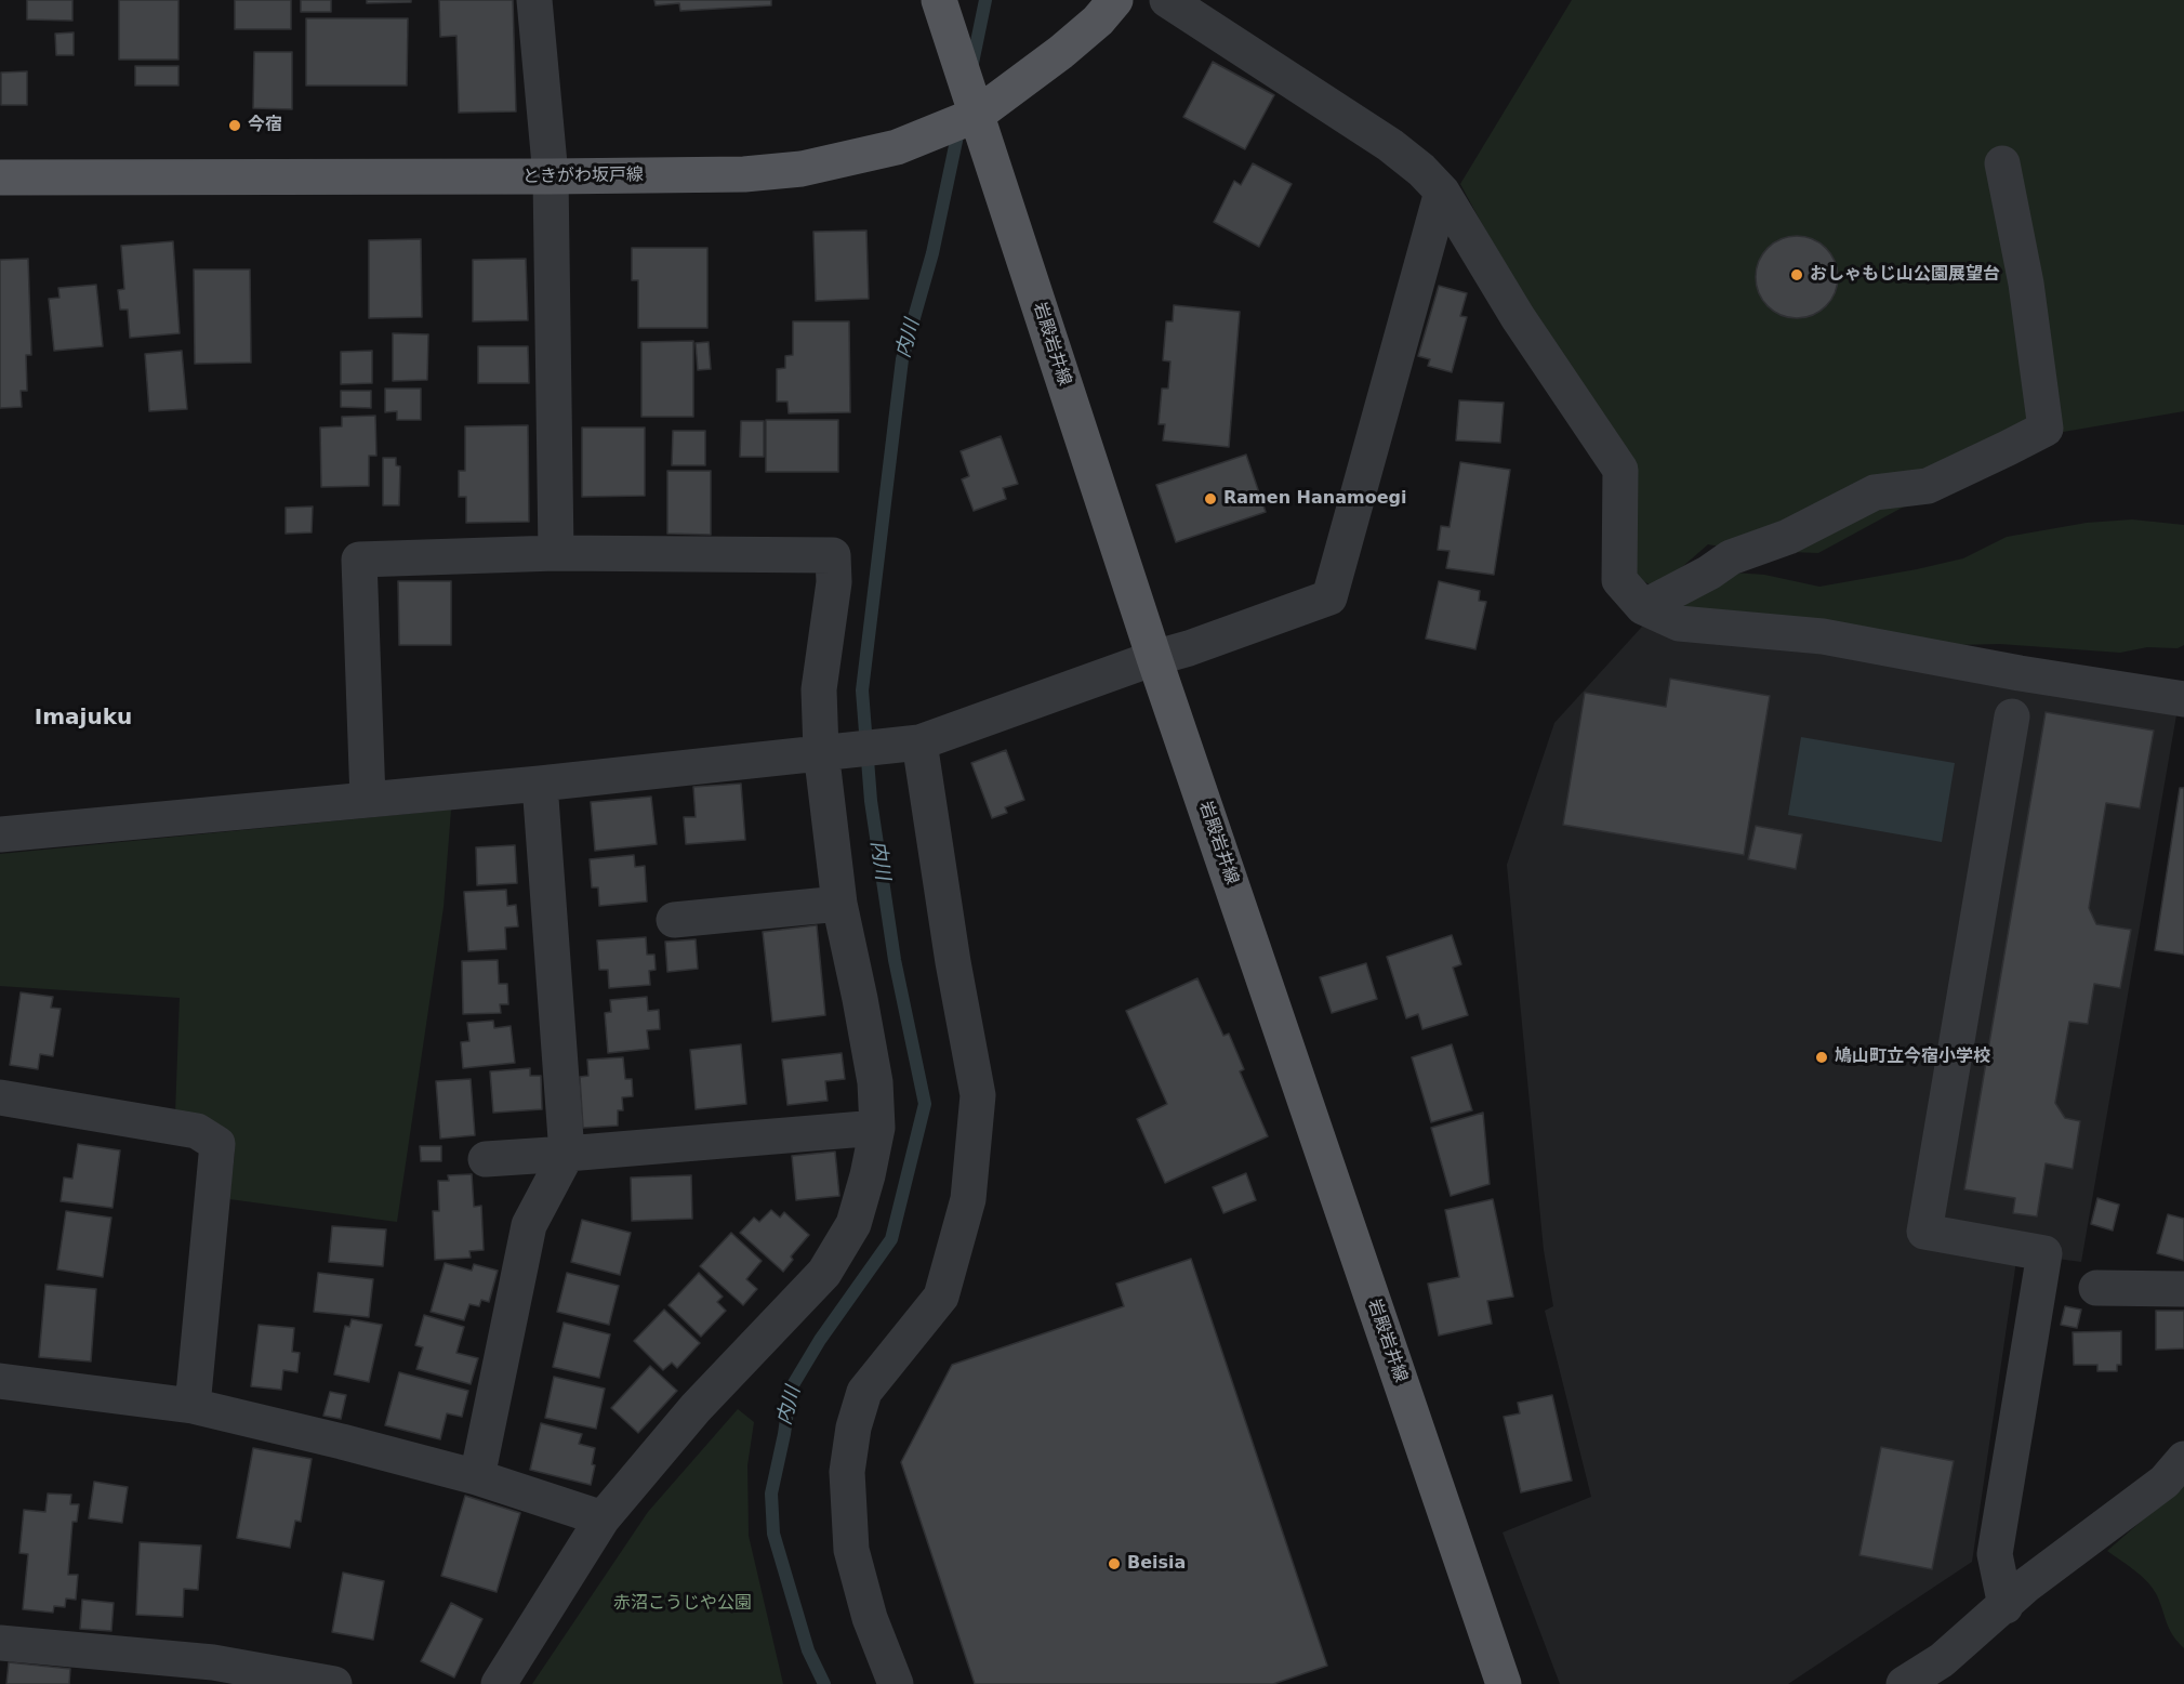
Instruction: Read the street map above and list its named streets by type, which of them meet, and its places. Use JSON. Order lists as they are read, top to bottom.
{
  "streets": {
    "main road": ["ときがわ坂戸線", "岩殿岩井線"]
  },
  "crossings": [
    ["ときがわ坂戸線", "岩殿岩井線"]
  ],
  "districts": ["Imajuku"],
  "water": ["内川"],
  "parks": ["赤沼こうじや公園"],
  "places": [
    "今宿",
    "おしゃもじ山公園展望台",
    "Ramen Hanamoegi",
    "鳩山町立今宿小学校",
    "Beisia"
  ]
}
